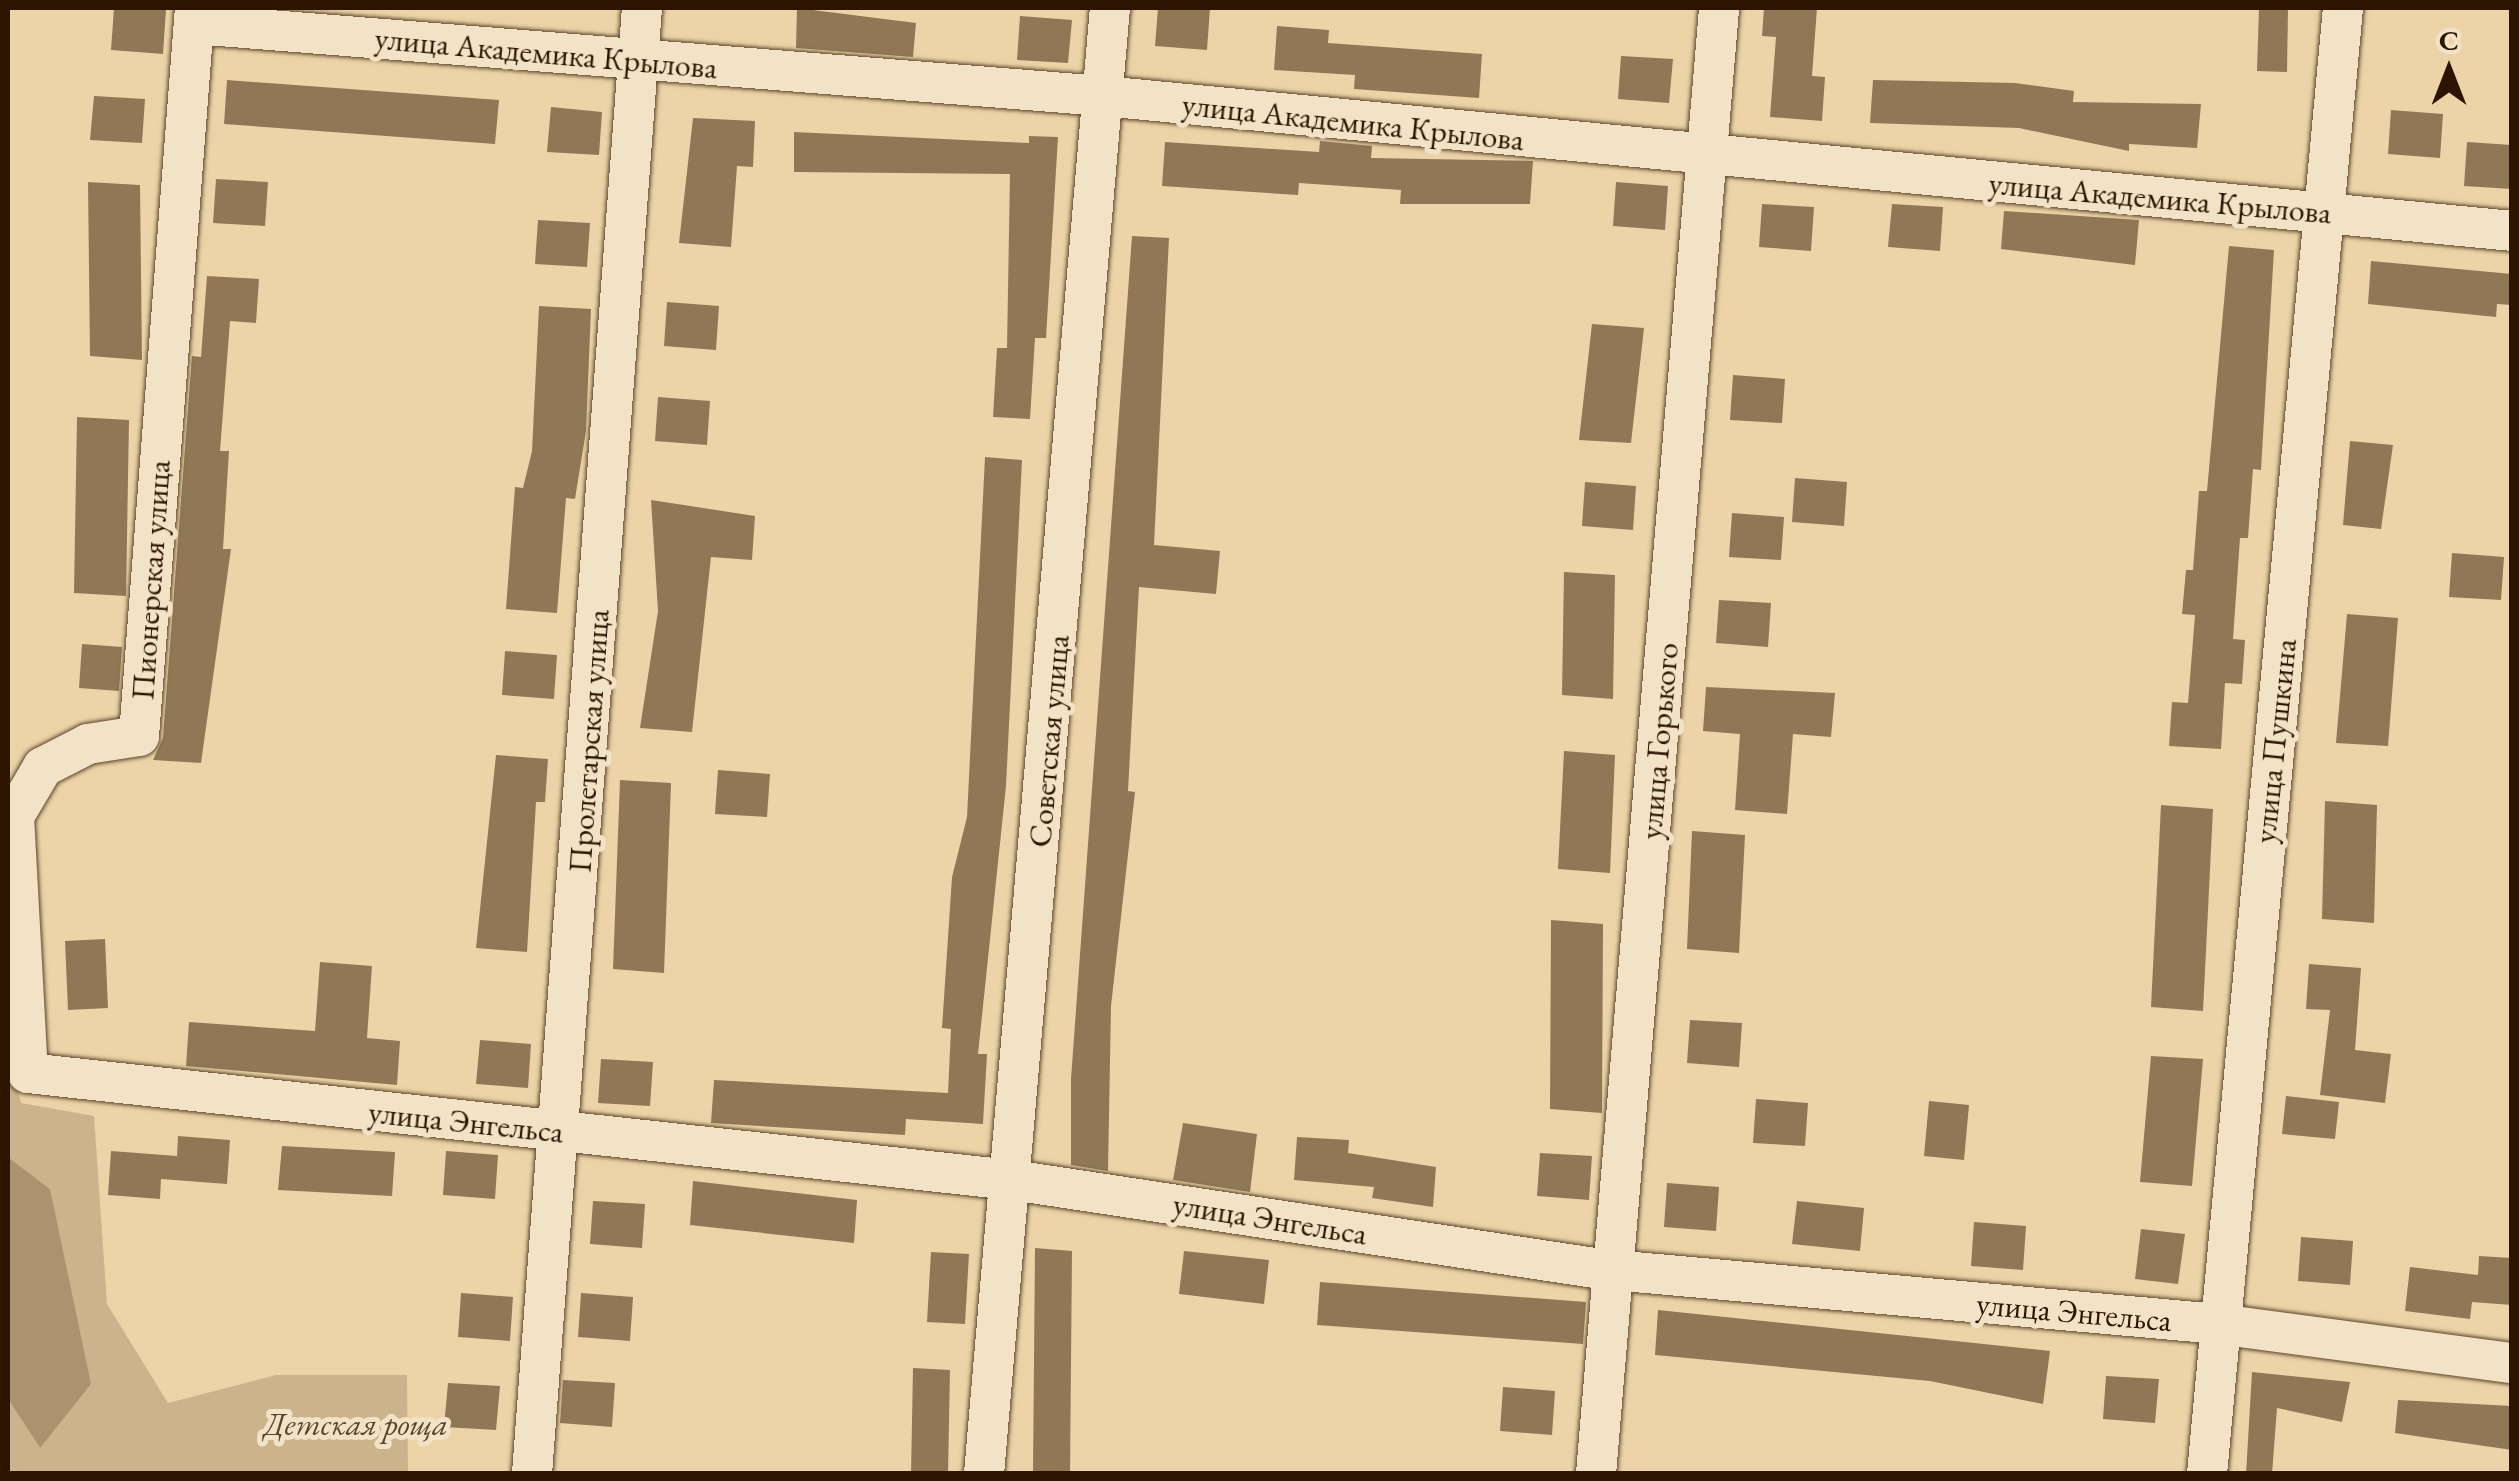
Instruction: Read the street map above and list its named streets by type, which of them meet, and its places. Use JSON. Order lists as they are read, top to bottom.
{
  "streets": {
    "street": [
      "улица Академика Крылова",
      "Пионерская улица",
      "Пролетарская улица",
      "Советская улица",
      "улица Горького",
      "улица Пушкина",
      "улица Энгельса"
    ]
  },
  "crossings": [
    ["улица Академика Крылова", "Пионерская улица"],
    ["улица Академика Крылова", "Пролетарская улица"],
    ["улица Академика Крылова", "Советская улица"],
    ["улица Академика Крылова", "улица Горького"],
    ["улица Академика Крылова", "улица Пушкина"],
    ["Пионерская улица", "улица Энгельса"],
    ["Пролетарская улица", "улица Энгельса"],
    ["Советская улица", "улица Энгельса"],
    ["улица Горького", "улица Энгельса"],
    ["улица Пушкина", "улица Энгельса"]
  ],
  "parks": ["Детская роща"],
  "north": "top"
}
